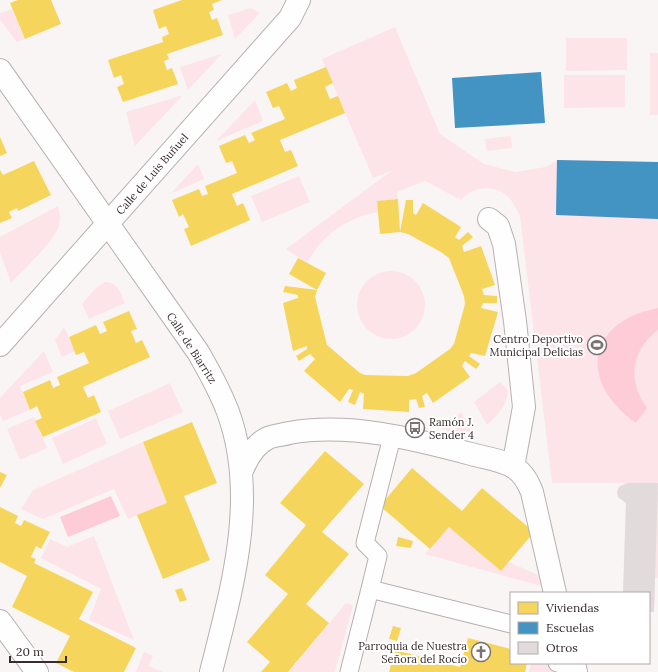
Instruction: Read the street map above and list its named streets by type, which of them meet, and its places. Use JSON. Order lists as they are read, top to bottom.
{
  "streets": {
    "street": ["Calle de Luis Buñuel", "Calle de Biarritz"]
  },
  "crossings": [
    ["Calle de Luis Buñuel", "Calle de Biarritz"]
  ],
  "places": {
    "sports": ["Centro Deportivo Municipal Delicias"],
    "bus stop": ["Ramón J. Sender 4"],
    "church": ["Parroquia de Nuestra Señora del Rocío"]
  },
  "legend": ["Viviendas", "Escuelas", "Otros"],
  "scale_bar": "20 m"
}
